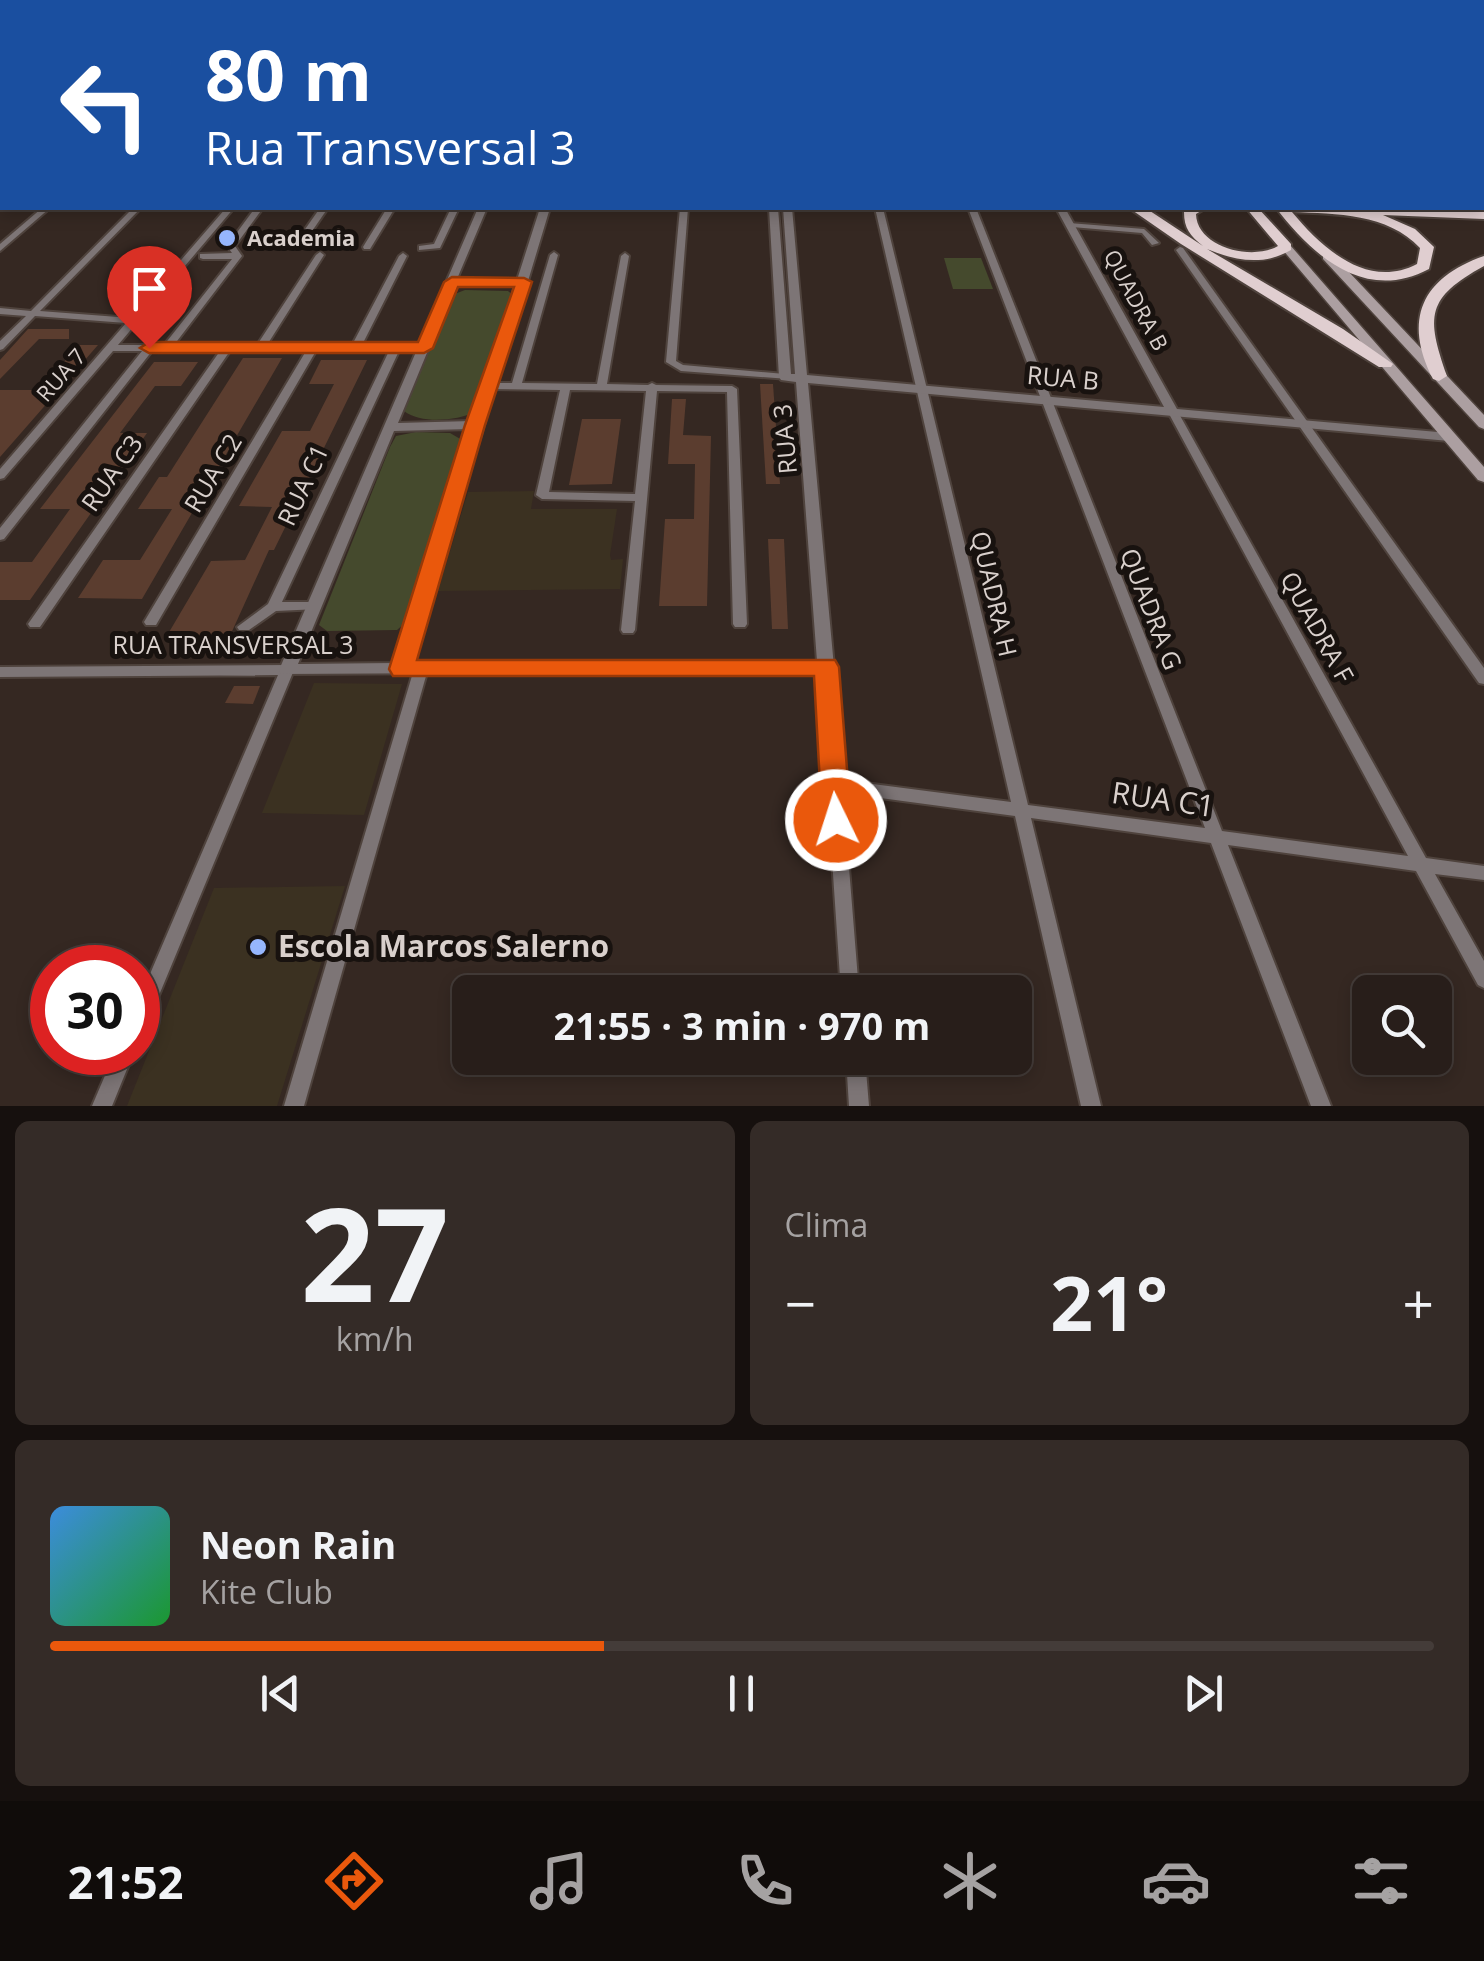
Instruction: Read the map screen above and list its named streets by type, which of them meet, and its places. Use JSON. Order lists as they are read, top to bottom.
{
  "streets": {
    "street": [
      "QUADRA B",
      "RUA 7",
      "RUA B",
      "RUA 3",
      "RUA C3",
      "RUA C2",
      "RUA C1",
      "QUADRA H",
      "QUADRA G",
      "QUADRA F",
      "RUA TRANSVERSAL 3"
    ]
  },
  "crossings": [
    ["QUADRA B", "RUA B"],
    ["QUADRA B", "QUADRA F"],
    ["RUA B", "RUA 3"],
    ["RUA B", "QUADRA H"],
    ["RUA B", "QUADRA G"],
    ["RUA B", "QUADRA F"],
    ["RUA 3", "RUA TRANSVERSAL 3"],
    ["RUA C1", "QUADRA H"],
    ["RUA C1", "QUADRA G"],
    ["RUA C1", "QUADRA F"]
  ],
  "places": ["Academia", "Escola Marcos Salerno"],
  "page": {
    "turn": ["80 m", "Rua Transversal 3"],
    "limit": "30",
    "trip": "21:55 · 3 min · 970 m",
    "tile": [
      ["27", "km/h"],
      "Clima"
    ],
    "heat": ["−", "21°", "+"],
    "song": ["Neon Rain", "Kite Club"],
    "tabs": "21:52"
  }
}
